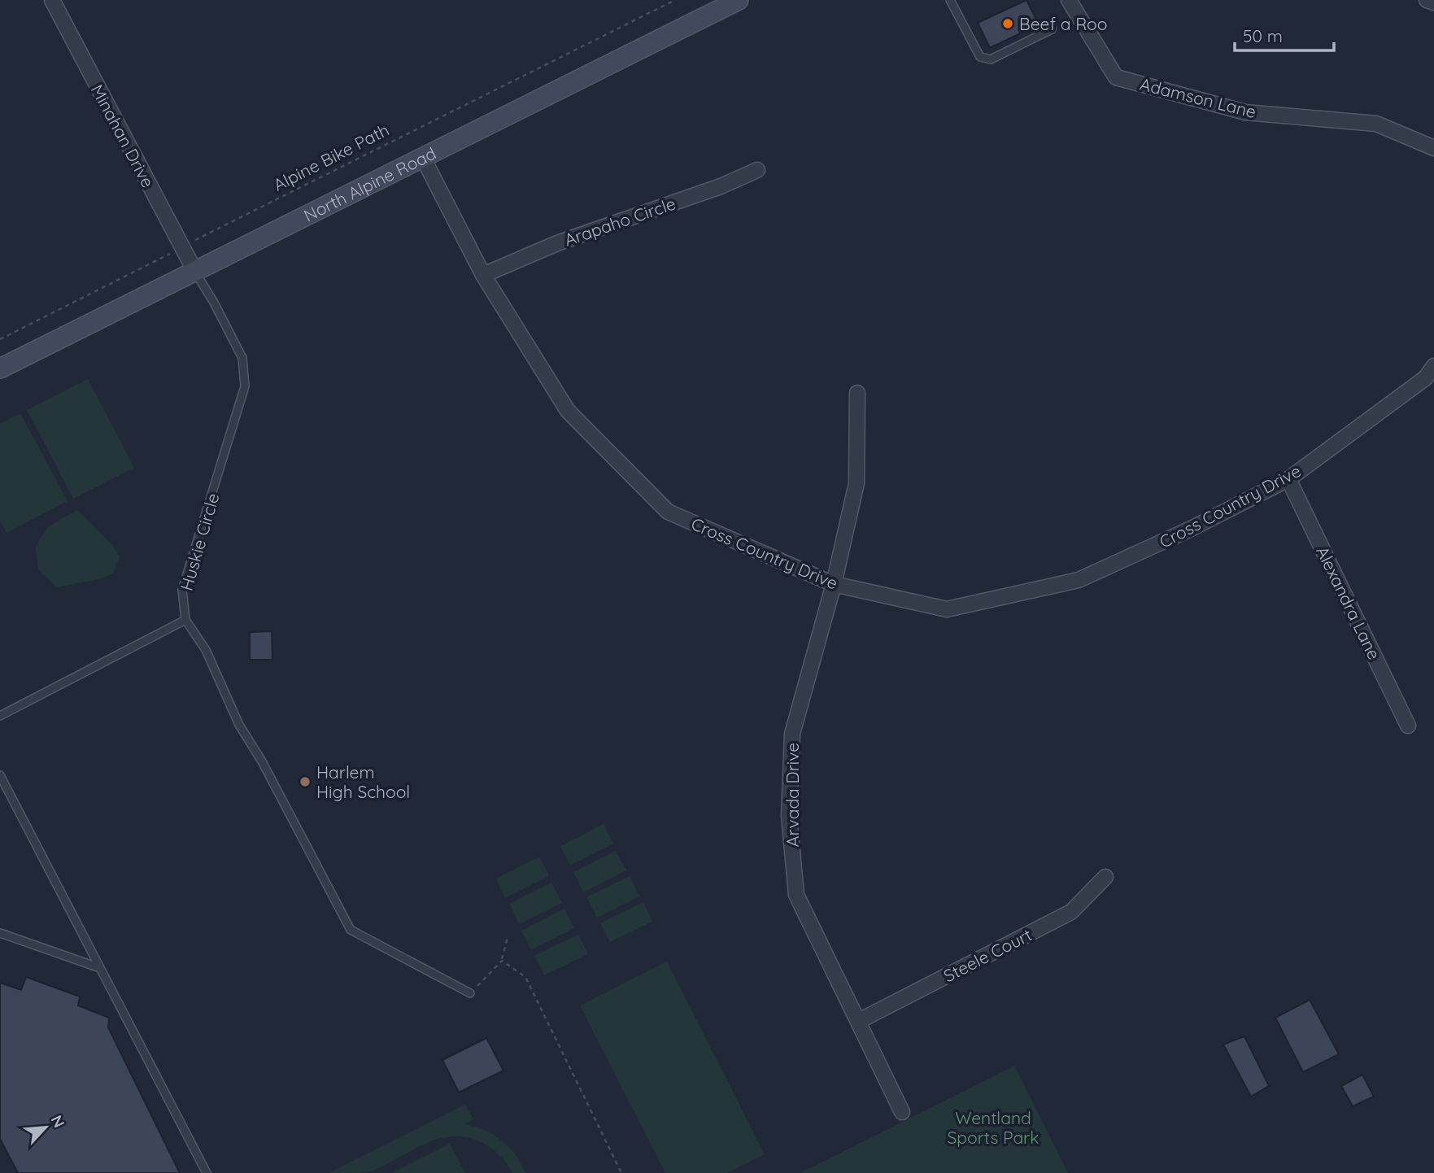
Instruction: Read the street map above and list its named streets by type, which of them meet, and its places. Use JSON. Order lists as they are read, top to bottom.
{
  "streets": {
    "main road": ["North Alpine Road"],
    "street": [
      "Adamson Lane",
      "Minahan Drive",
      "Arapaho Circle",
      "Cross Country Drive",
      "Alexandra Lane",
      "Arvada Drive",
      "Steele Court"
    ],
    "lane": ["Huskie Circle"],
    "path": ["Alpine Bike Path"]
  },
  "crossings": [
    ["Minahan Drive", "Alpine Bike Path"],
    ["Minahan Drive", "North Alpine Road"],
    ["Minahan Drive", "Huskie Circle"],
    ["North Alpine Road", "Cross Country Drive"],
    ["North Alpine Road", "Huskie Circle"],
    ["Arapaho Circle", "Cross Country Drive"],
    ["Cross Country Drive", "Alexandra Lane"],
    ["Cross Country Drive", "Arvada Drive"],
    ["Arvada Drive", "Steele Court"]
  ],
  "parks": ["Wentland Sports Park"],
  "places": ["Beef a Roo", "Harlem High School"],
  "scale_bar": "50 m",
  "north": "top right"
}
